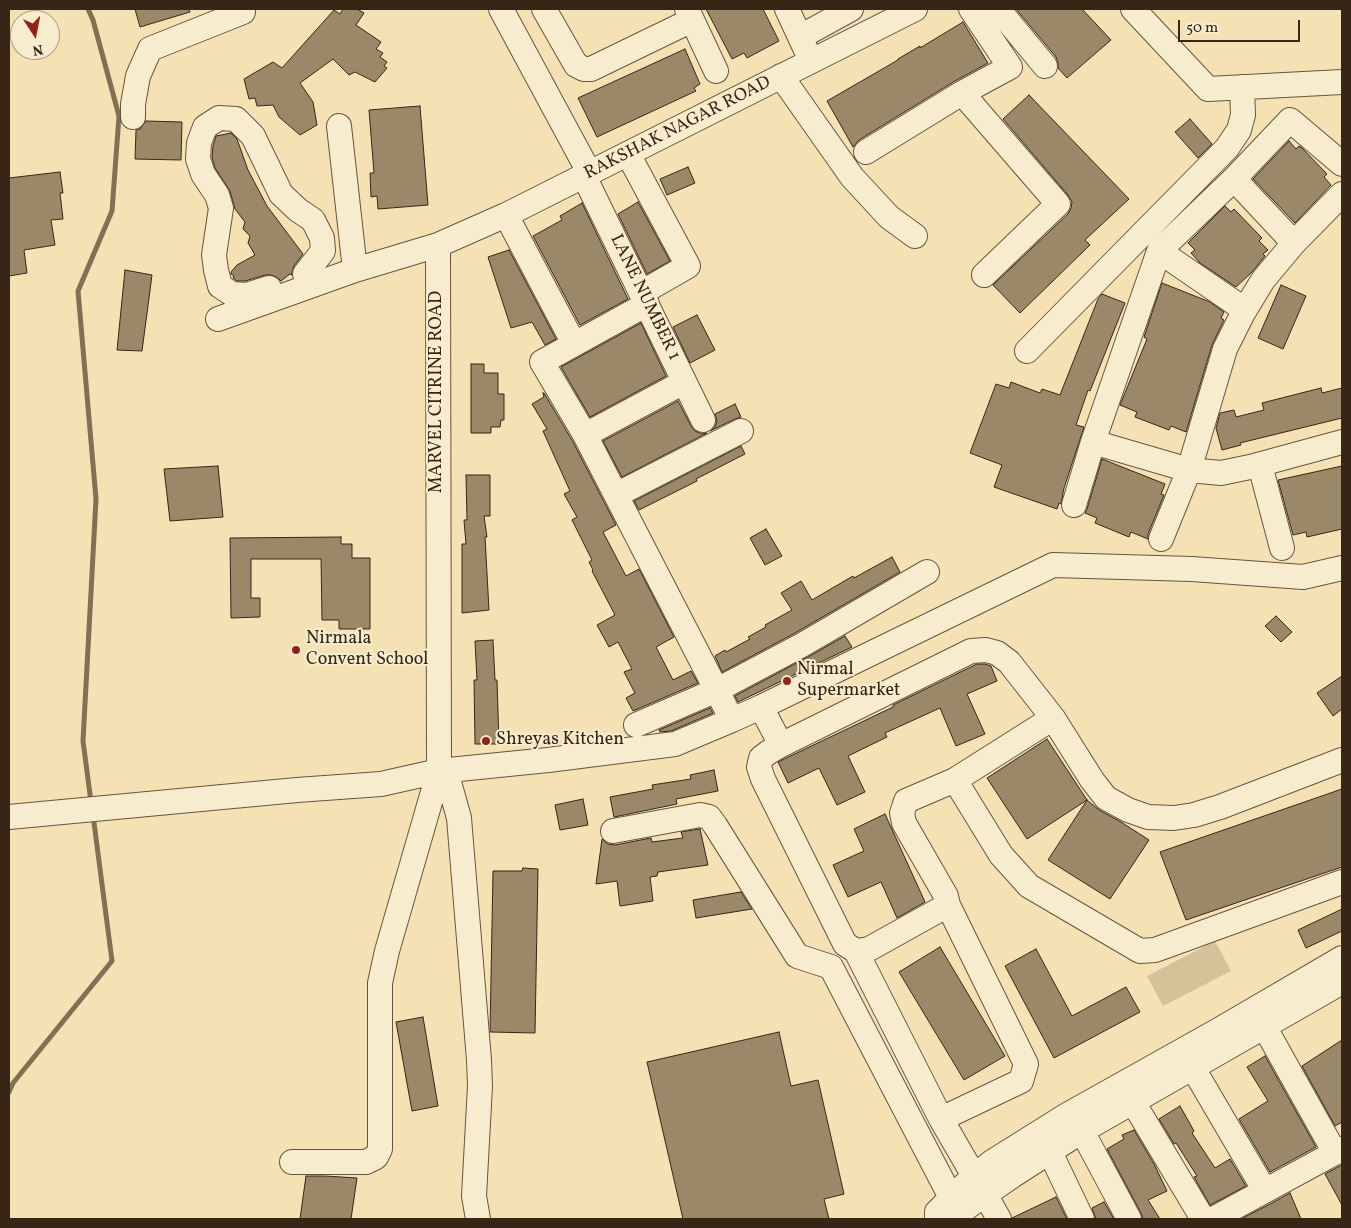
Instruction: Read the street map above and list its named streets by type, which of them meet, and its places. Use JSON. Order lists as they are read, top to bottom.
{
  "streets": {
    "street": ["RAKSHAK NAGAR ROAD", "LANE NUMBER 1", "MARVEL CITRINE ROAD"]
  },
  "crossings": [
    ["RAKSHAK NAGAR ROAD", "LANE NUMBER 1"],
    ["RAKSHAK NAGAR ROAD", "MARVEL CITRINE ROAD"]
  ],
  "places": ["Nirmala Convent School", "Nirmal Supermarket", "Shreyas Kitchen"],
  "scale_bar": "50 m",
  "north": "bottom"
}
